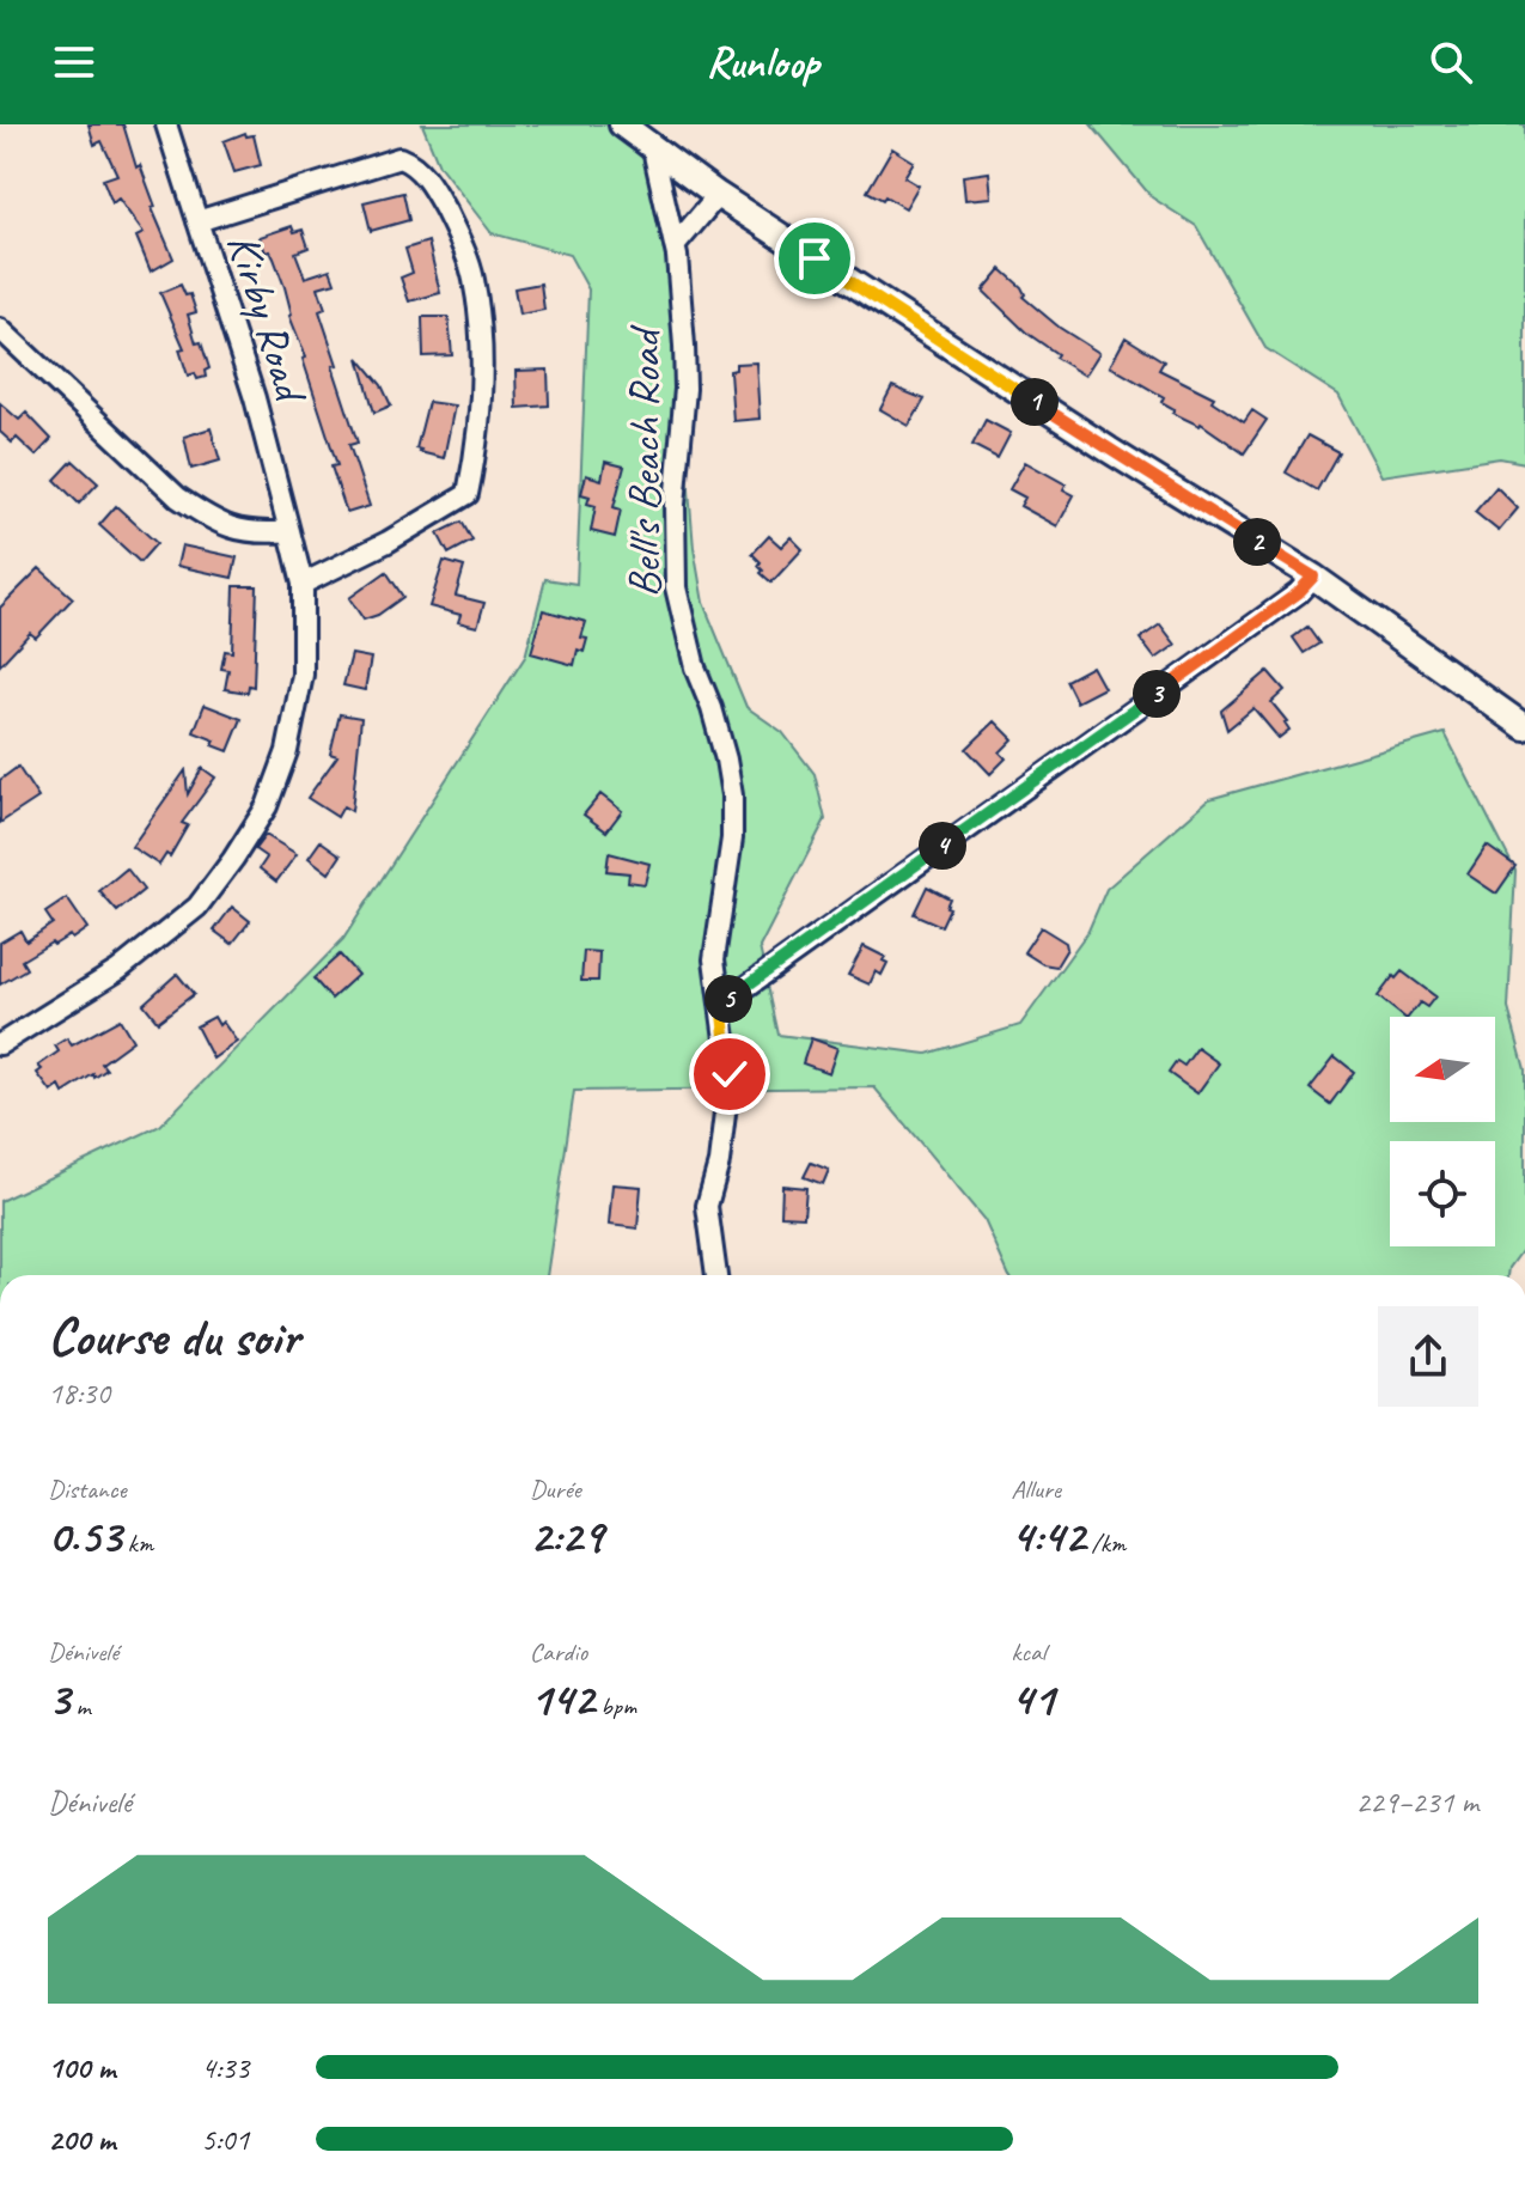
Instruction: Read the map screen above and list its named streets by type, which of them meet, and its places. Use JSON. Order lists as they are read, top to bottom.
{
  "streets": {
    "street": ["Kirby Road", "Bell's Beach Road"]
  },
  "north": "left",
  "page": {
    "header": "Runloop",
    "pins": [
      "1",
      "2",
      "3",
      "4",
      "5"
    ],
    "heading": ["Course du soir", "18:30"],
    "stats": [
      ["Distance", "0.53 km"],
      ["Durée", "2:29"],
      ["Allure", "4:42 /km"],
      ["Dénivelé", "3 m"],
      ["Cardio", "142 bpm"],
      ["kcal", "41"]
    ],
    "chart": ["Dénivelé", "229–231 m"],
    "list": [
      {
        "name": "100 m",
        "note": "4:33"
      },
      {
        "name": "200 m",
        "note": "5:01"
      }
    ]
  }
}
